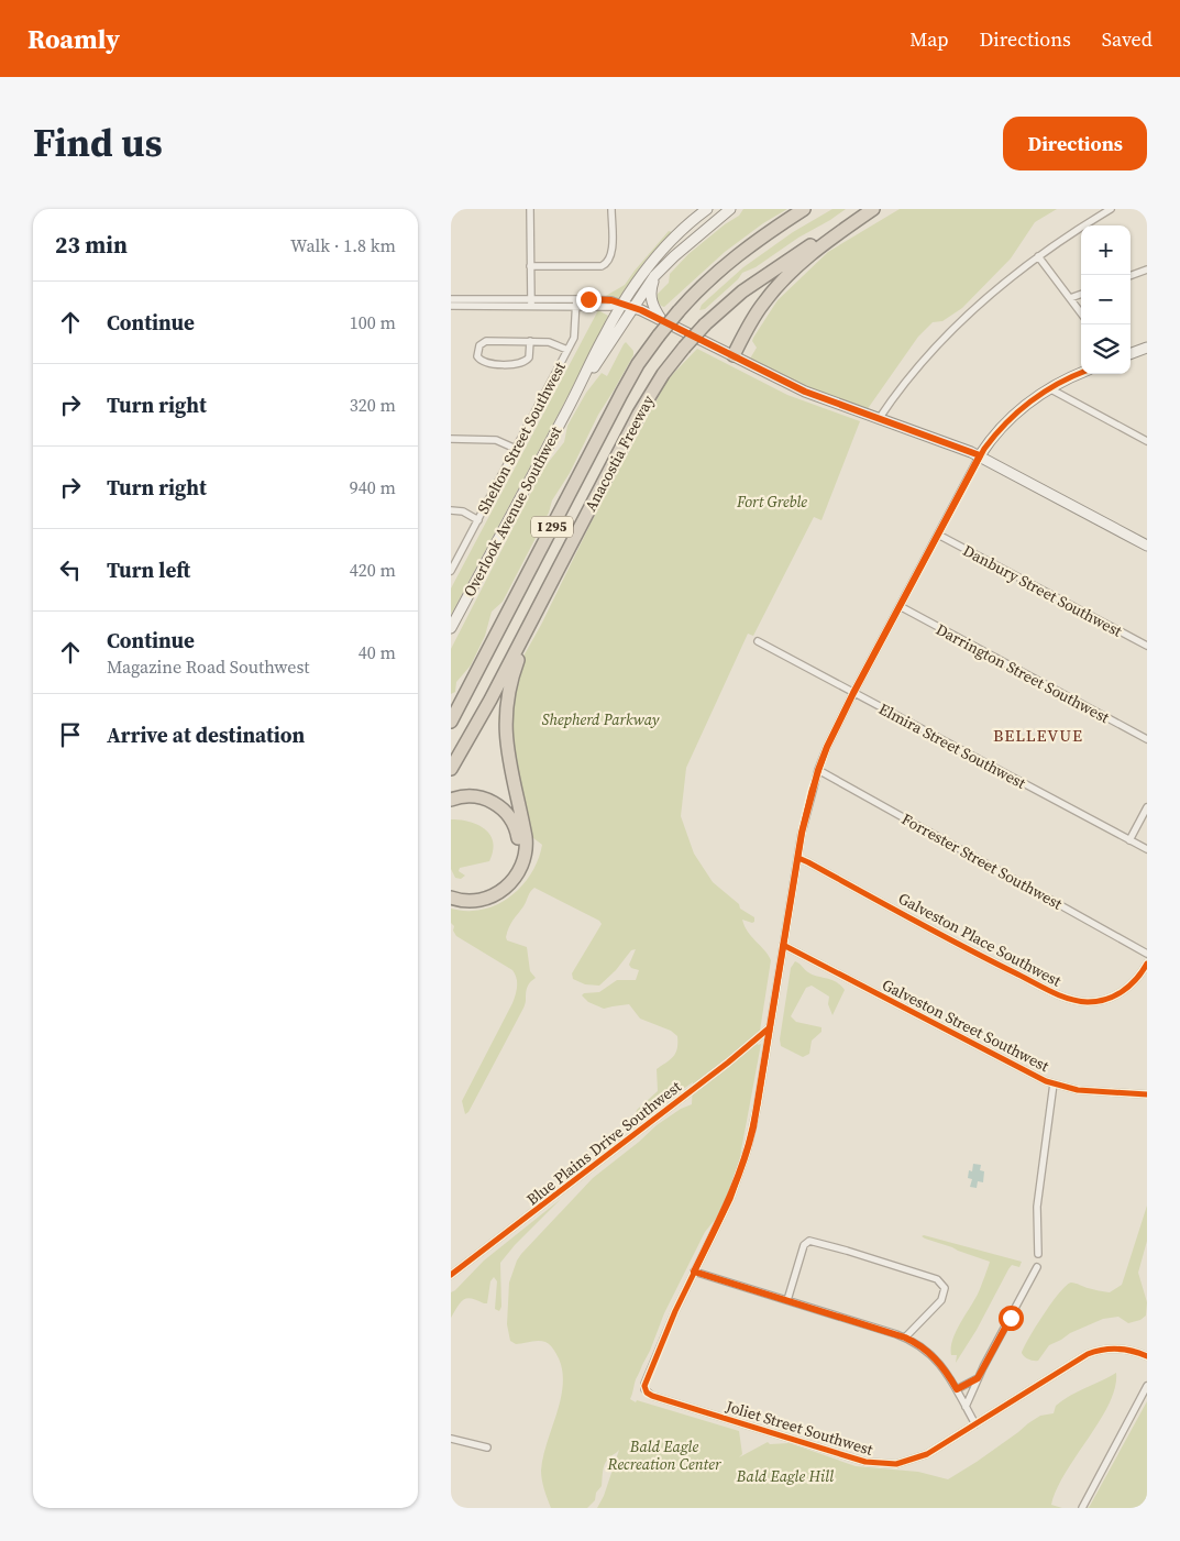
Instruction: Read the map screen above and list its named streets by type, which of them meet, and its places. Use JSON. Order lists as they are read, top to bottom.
{
  "streets": {
    "highway": ["Anacostia Freeway", "I 295"],
    "street": [
      "Shelton Street Southwest",
      "Overlook Avenue Southwest",
      "Danbury Street Southwest",
      "Darrington Street Southwest",
      "Elmira Street Southwest",
      "Forrester Street Southwest",
      "Galveston Place Southwest",
      "Galveston Street Southwest",
      "Blue Plains Drive Southwest",
      "Joliet Street Southwest"
    ]
  },
  "districts": ["BELLEVUE"],
  "parks": [
    "Fort Greble",
    "Shepherd Parkway",
    "Bald Eagle Recreation Center",
    "Bald Eagle Hill"
  ],
  "page": {
    "header": "Roamly",
    "nav": ["Map", "Directions", "Saved"],
    "title": "Find us",
    "buttons": "Directions",
    "heading": ["23 min", "Walk · 1.8 km"],
    "map_buttons": ["+", "−"],
    "list": [
      ["Continue", "100 m"],
      ["Turn right", "320 m"],
      ["Turn right", "940 m"],
      ["Turn left", "420 m"],
      ["Continue", "Magazine Road Southwest", "40 m"],
      "Arrive at destination"
    ]
  }
}
